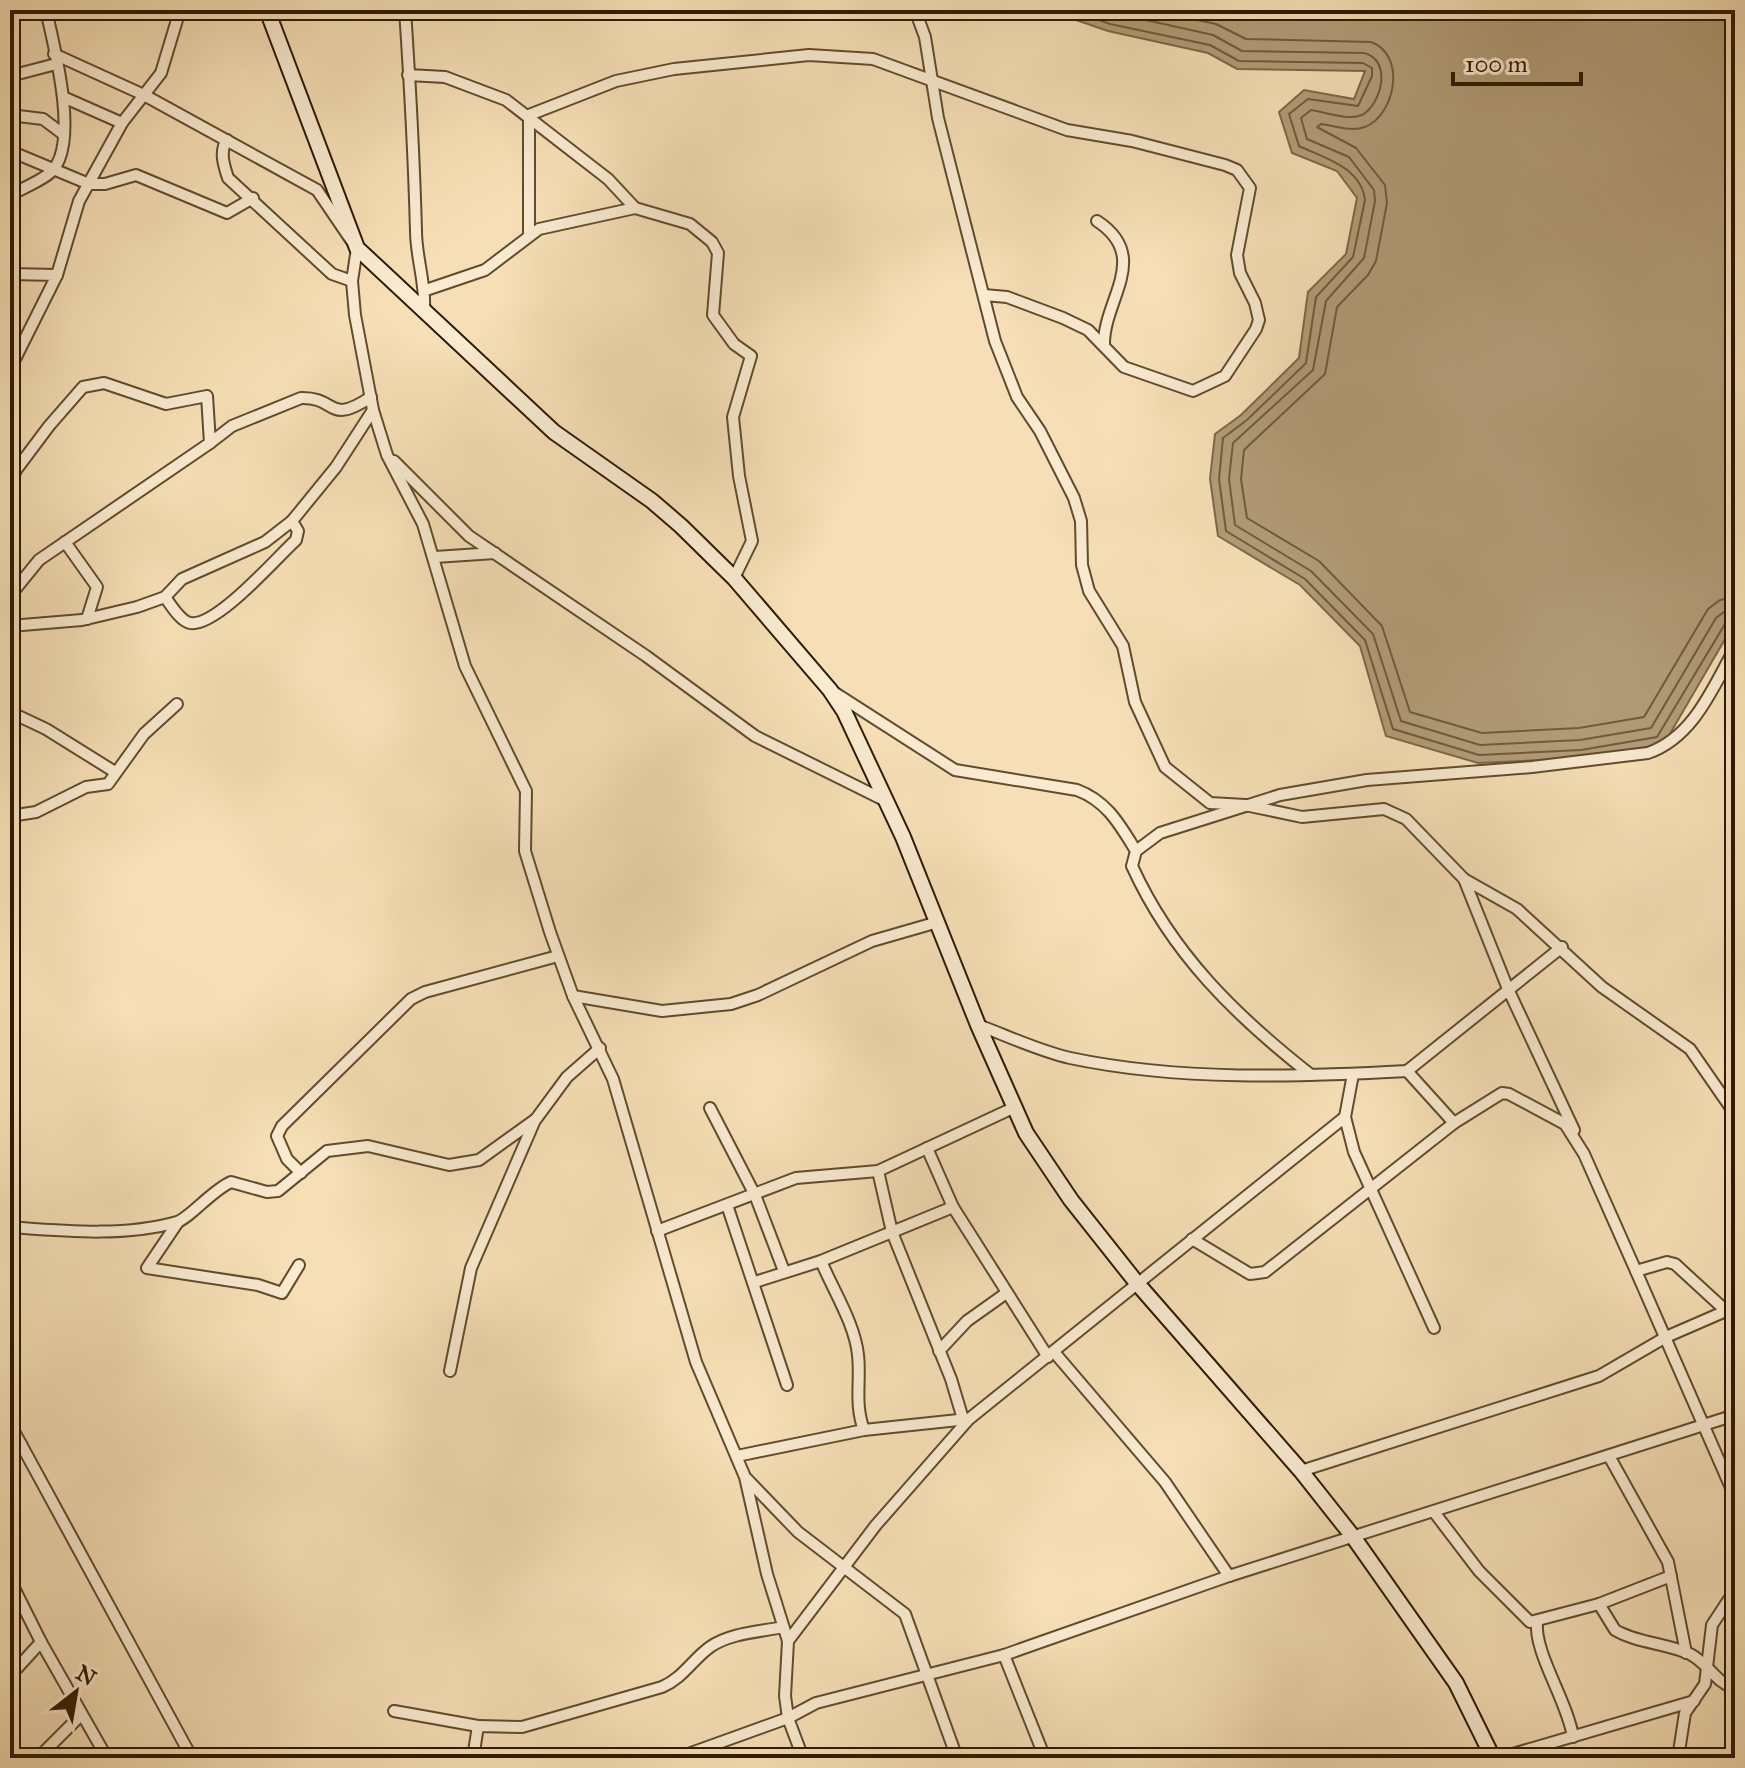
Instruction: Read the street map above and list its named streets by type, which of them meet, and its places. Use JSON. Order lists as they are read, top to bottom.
{
  "scale_bar": "100 m",
  "north": "top right"
}
